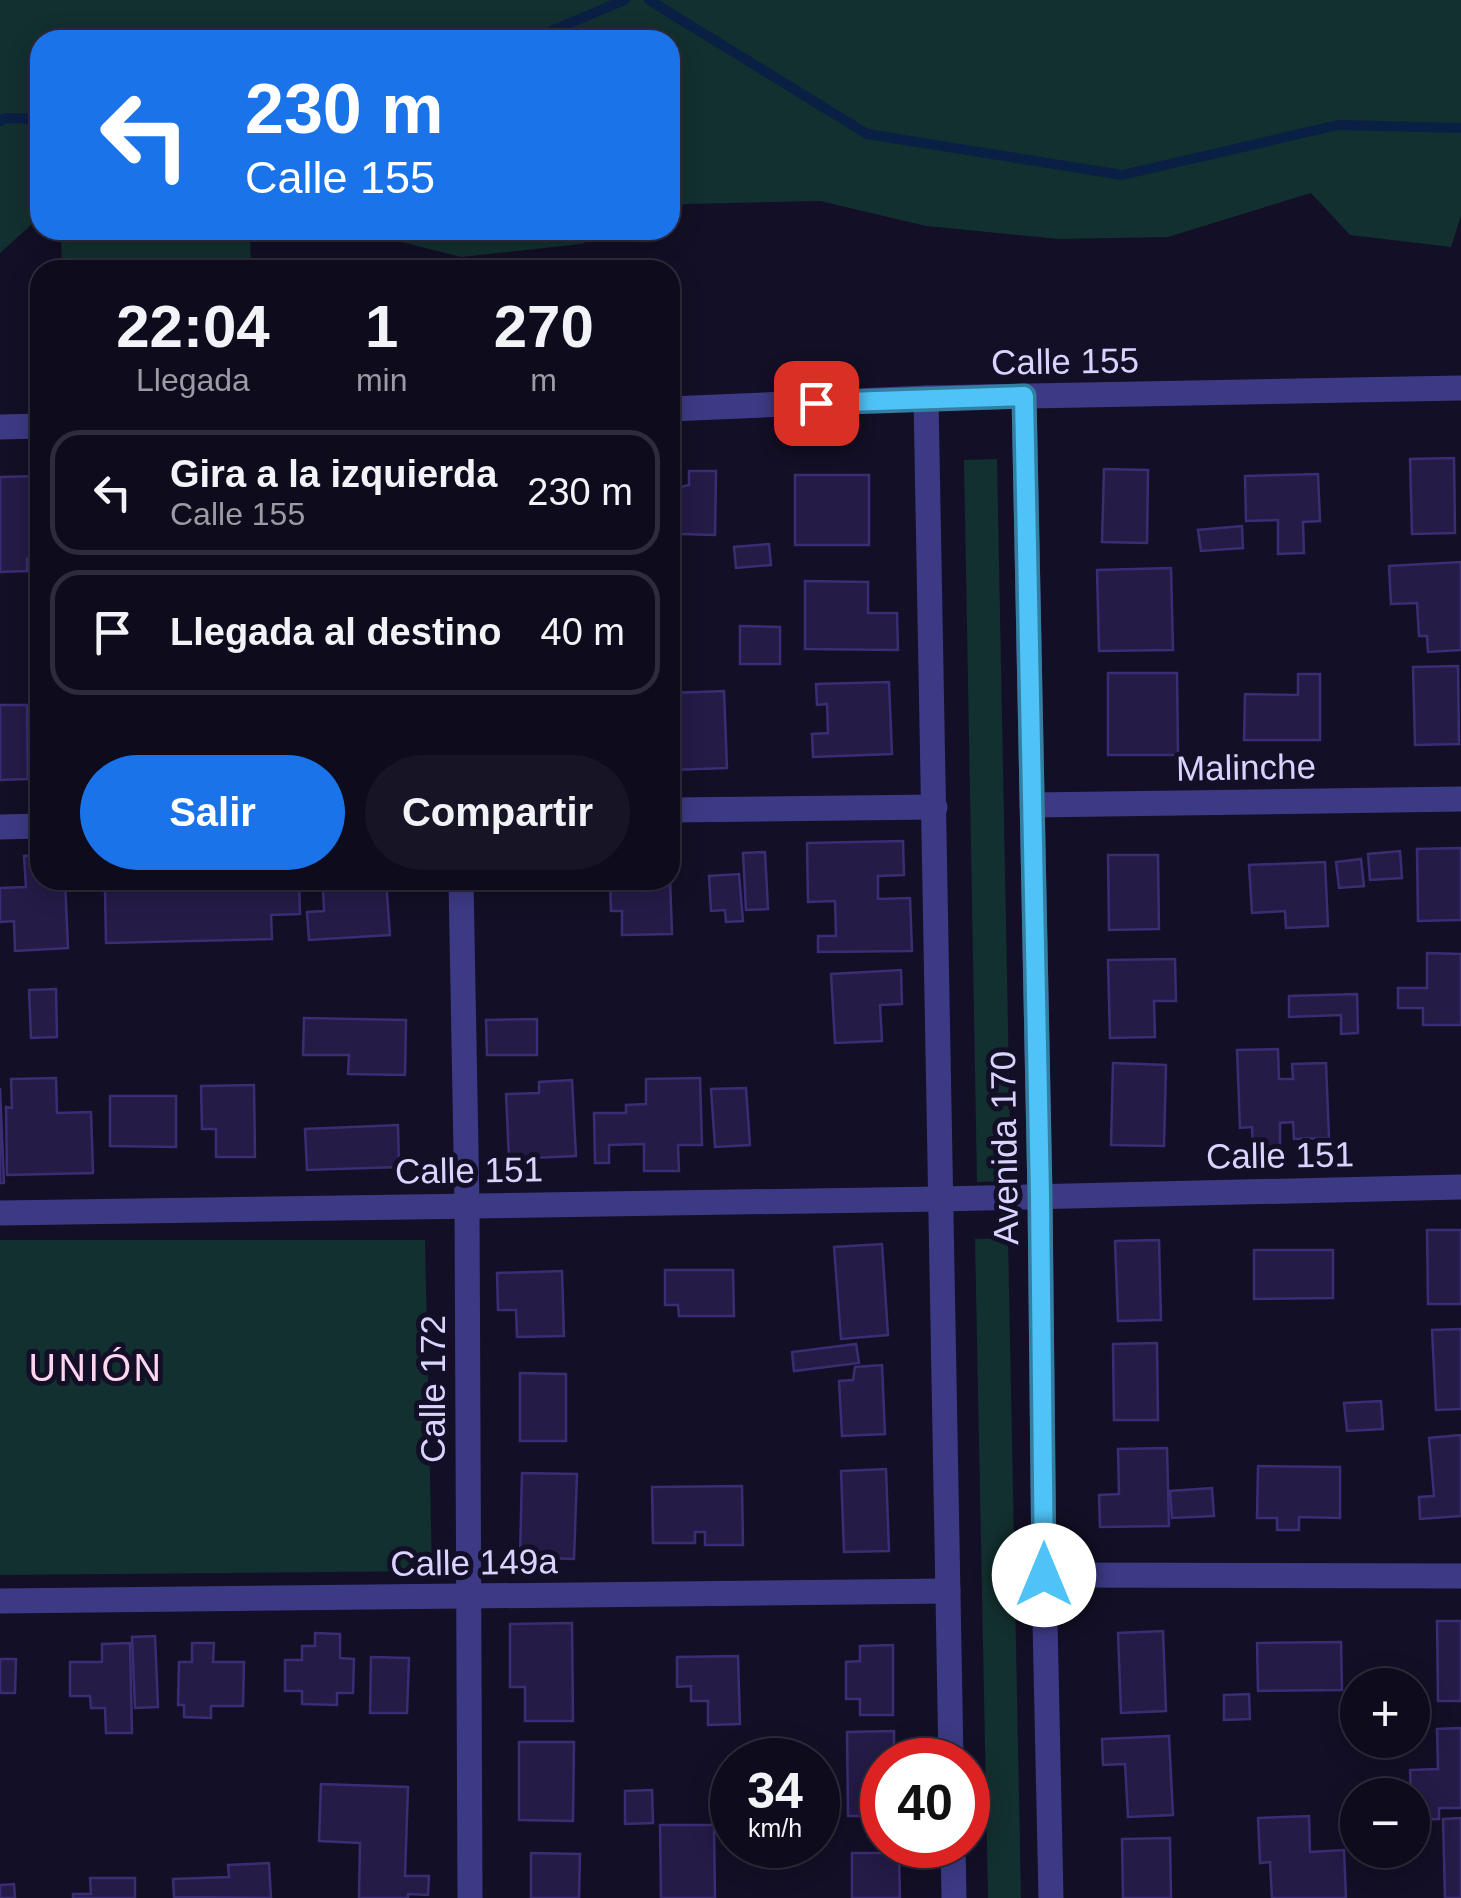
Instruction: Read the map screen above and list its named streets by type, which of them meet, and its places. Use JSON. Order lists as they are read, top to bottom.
{
  "streets": {
    "street": [
      "Calle 155",
      "Malinche",
      "Avenida 170",
      "Calle 151",
      "Calle 172",
      "Calle 149a"
    ]
  },
  "crossings": [
    ["Calle 155", "Avenida 170"],
    ["Malinche", "Avenida 170"],
    ["Avenida 170", "Calle 151"],
    ["Avenida 170", "Calle 149a"],
    ["Calle 151", "Calle 172"],
    ["Calle 172", "Calle 149a"]
  ],
  "districts": ["UNIÓN"],
  "page": {
    "turn": ["230 m", "Calle 155"],
    "eta": [
      "22:04",
      "Llegada",
      "1",
      "min",
      "270",
      "m"
    ],
    "list": [
      {
        "name": "Gira a la izquierda",
        "note": "Calle 155",
        "value": "230 m"
      },
      {
        "name": "Llegada al destino",
        "value": "40 m"
      }
    ],
    "buttons": ["Salir", "Compartir"],
    "map_buttons": ["+", "−"],
    "speed": "34 km/h",
    "limit": "40"
  }
}
